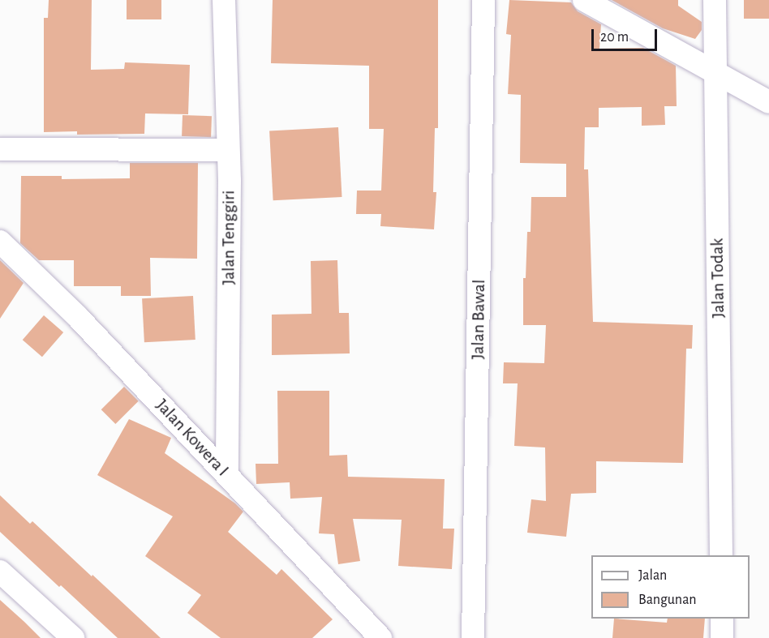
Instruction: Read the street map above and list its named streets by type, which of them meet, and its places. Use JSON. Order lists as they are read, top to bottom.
{
  "streets": {
    "street": [
      "Jalan Tenggiri",
      "Jalan Todak",
      "Jalan Bawal",
      "Jalan Kowera I"
    ]
  },
  "crossings": [
    ["Jalan Tenggiri", "Jalan Kowera I"]
  ],
  "legend": ["Jalan", "Bangunan"],
  "scale_bar": "20 m"
}
